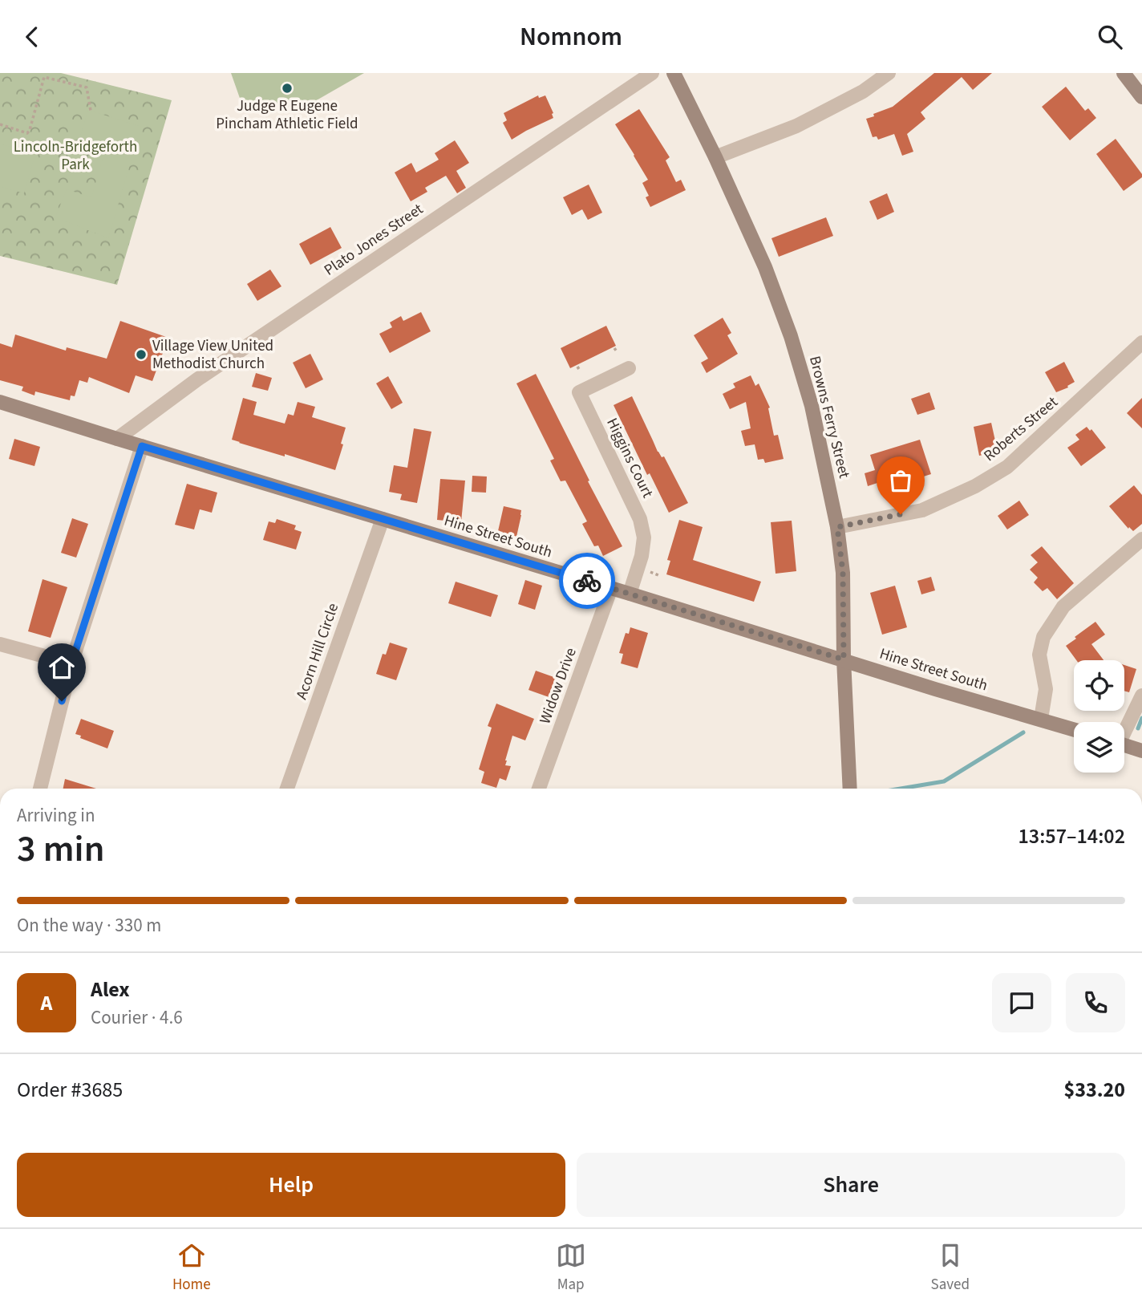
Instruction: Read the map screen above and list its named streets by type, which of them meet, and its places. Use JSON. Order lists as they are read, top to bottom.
{
  "streets": {
    "street": [
      "Plato Jones Street",
      "Browns Ferry Street",
      "Roberts Street",
      "Higgins Court",
      "Hine Street South",
      "Acorn Hill Circle",
      "Widow Drive"
    ]
  },
  "crossings": [
    ["Plato Jones Street", "Hine Street South"],
    ["Browns Ferry Street", "Roberts Street"],
    ["Browns Ferry Street", "Hine Street South"],
    ["Higgins Court", "Hine Street South"],
    ["Hine Street South", "Acorn Hill Circle"],
    ["Hine Street South", "Widow Drive"]
  ],
  "parks": ["Lincoln-Bridgeforth Park"],
  "places": ["Judge R Eugene Pincham Athletic Field", "Village View United Methodist Church"],
  "page": {
    "header": "Nomnom",
    "heading": ["3 min", "Arriving in", "13:57–14:02"],
    "panel": [
      "Alex",
      "Courier · 4.6",
      "Order #3685",
      "$33.20"
    ],
    "bar": "On the way · 330 m",
    "round": "A",
    "buttons": ["Help", "Share"],
    "tabs": ["Home", "Map", "Saved"]
  }
}
